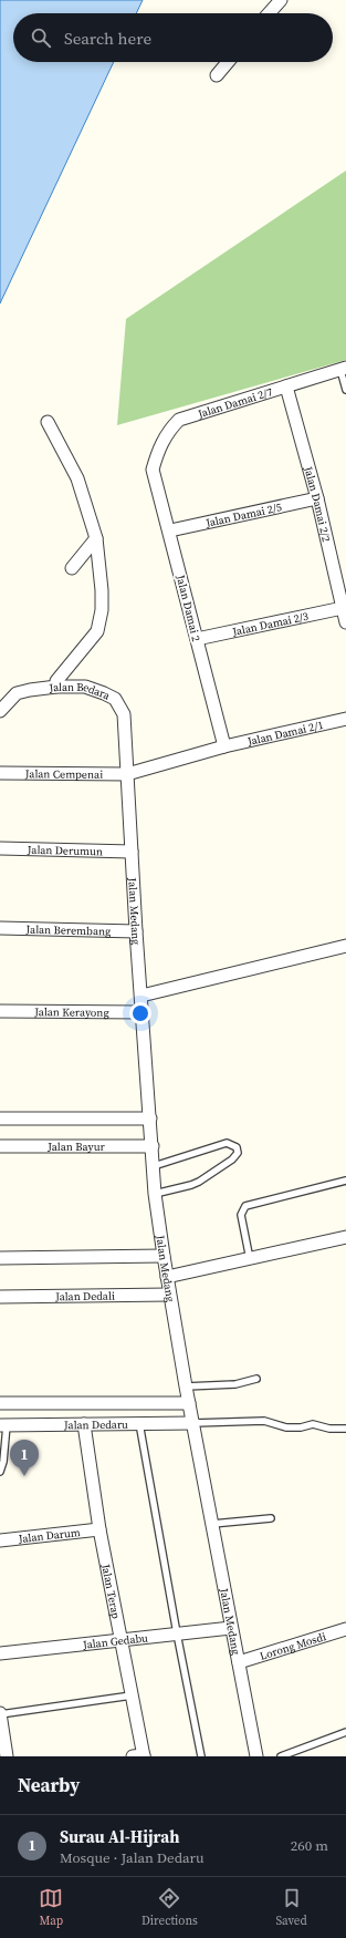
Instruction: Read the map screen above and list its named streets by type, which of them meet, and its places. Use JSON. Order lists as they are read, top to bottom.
{
  "streets": {
    "street": [
      "Jalan Damai 2/7",
      "Jalan Damai 2/2",
      "Jalan Damai 2/5",
      "Jalan Damai 2",
      "Jalan Damai 2/3",
      "Jalan Bedara",
      "Jalan Damai 2/1",
      "Jalan Cempenai",
      "Jalan Derumun",
      "Jalan Medang",
      "Jalan Berembang",
      "Jalan Kerayong",
      "Jalan Bayur",
      "Jalan Dedali",
      "Jalan Dedaru",
      "Jalan Darum",
      "Jalan Terap",
      "Jalan Gedabu",
      "Lorong Mosdi"
    ]
  },
  "crossings": [
    ["Jalan Damai 2/7", "Jalan Damai 2/2"],
    ["Jalan Damai 2/7", "Jalan Damai 2"],
    ["Jalan Damai 2/2", "Jalan Damai 2/5"],
    ["Jalan Damai 2/2", "Jalan Damai 2/3"],
    ["Jalan Damai 2/5", "Jalan Damai 2"],
    ["Jalan Damai 2", "Jalan Damai 2/3"],
    ["Jalan Damai 2", "Jalan Damai 2/1"],
    ["Jalan Bedara", "Jalan Damai 2/1"],
    ["Jalan Bedara", "Jalan Cempenai"],
    ["Jalan Bedara", "Jalan Medang"],
    ["Jalan Damai 2/1", "Jalan Cempenai"],
    ["Jalan Damai 2/1", "Jalan Medang"],
    ["Jalan Cempenai", "Jalan Medang"],
    ["Jalan Derumun", "Jalan Medang"],
    ["Jalan Medang", "Jalan Berembang"],
    ["Jalan Medang", "Jalan Kerayong"],
    ["Jalan Medang", "Jalan Bayur"],
    ["Jalan Medang", "Jalan Dedali"],
    ["Jalan Medang", "Jalan Dedaru"],
    ["Jalan Medang", "Jalan Gedabu"],
    ["Jalan Medang", "Lorong Mosdi"],
    ["Jalan Dedaru", "Jalan Terap"],
    ["Jalan Darum", "Jalan Terap"],
    ["Jalan Terap", "Jalan Gedabu"]
  ],
  "page": {
    "search": "Search here",
    "pins": "1",
    "heading": "Nearby",
    "list": [
      {
        "mark": "1",
        "name": "Surau Al-Hijrah",
        "note": "Mosque · Jalan Dedaru",
        "value": "260 m"
      }
    ],
    "nav": ["Map", "Directions", "Saved"]
  }
}
